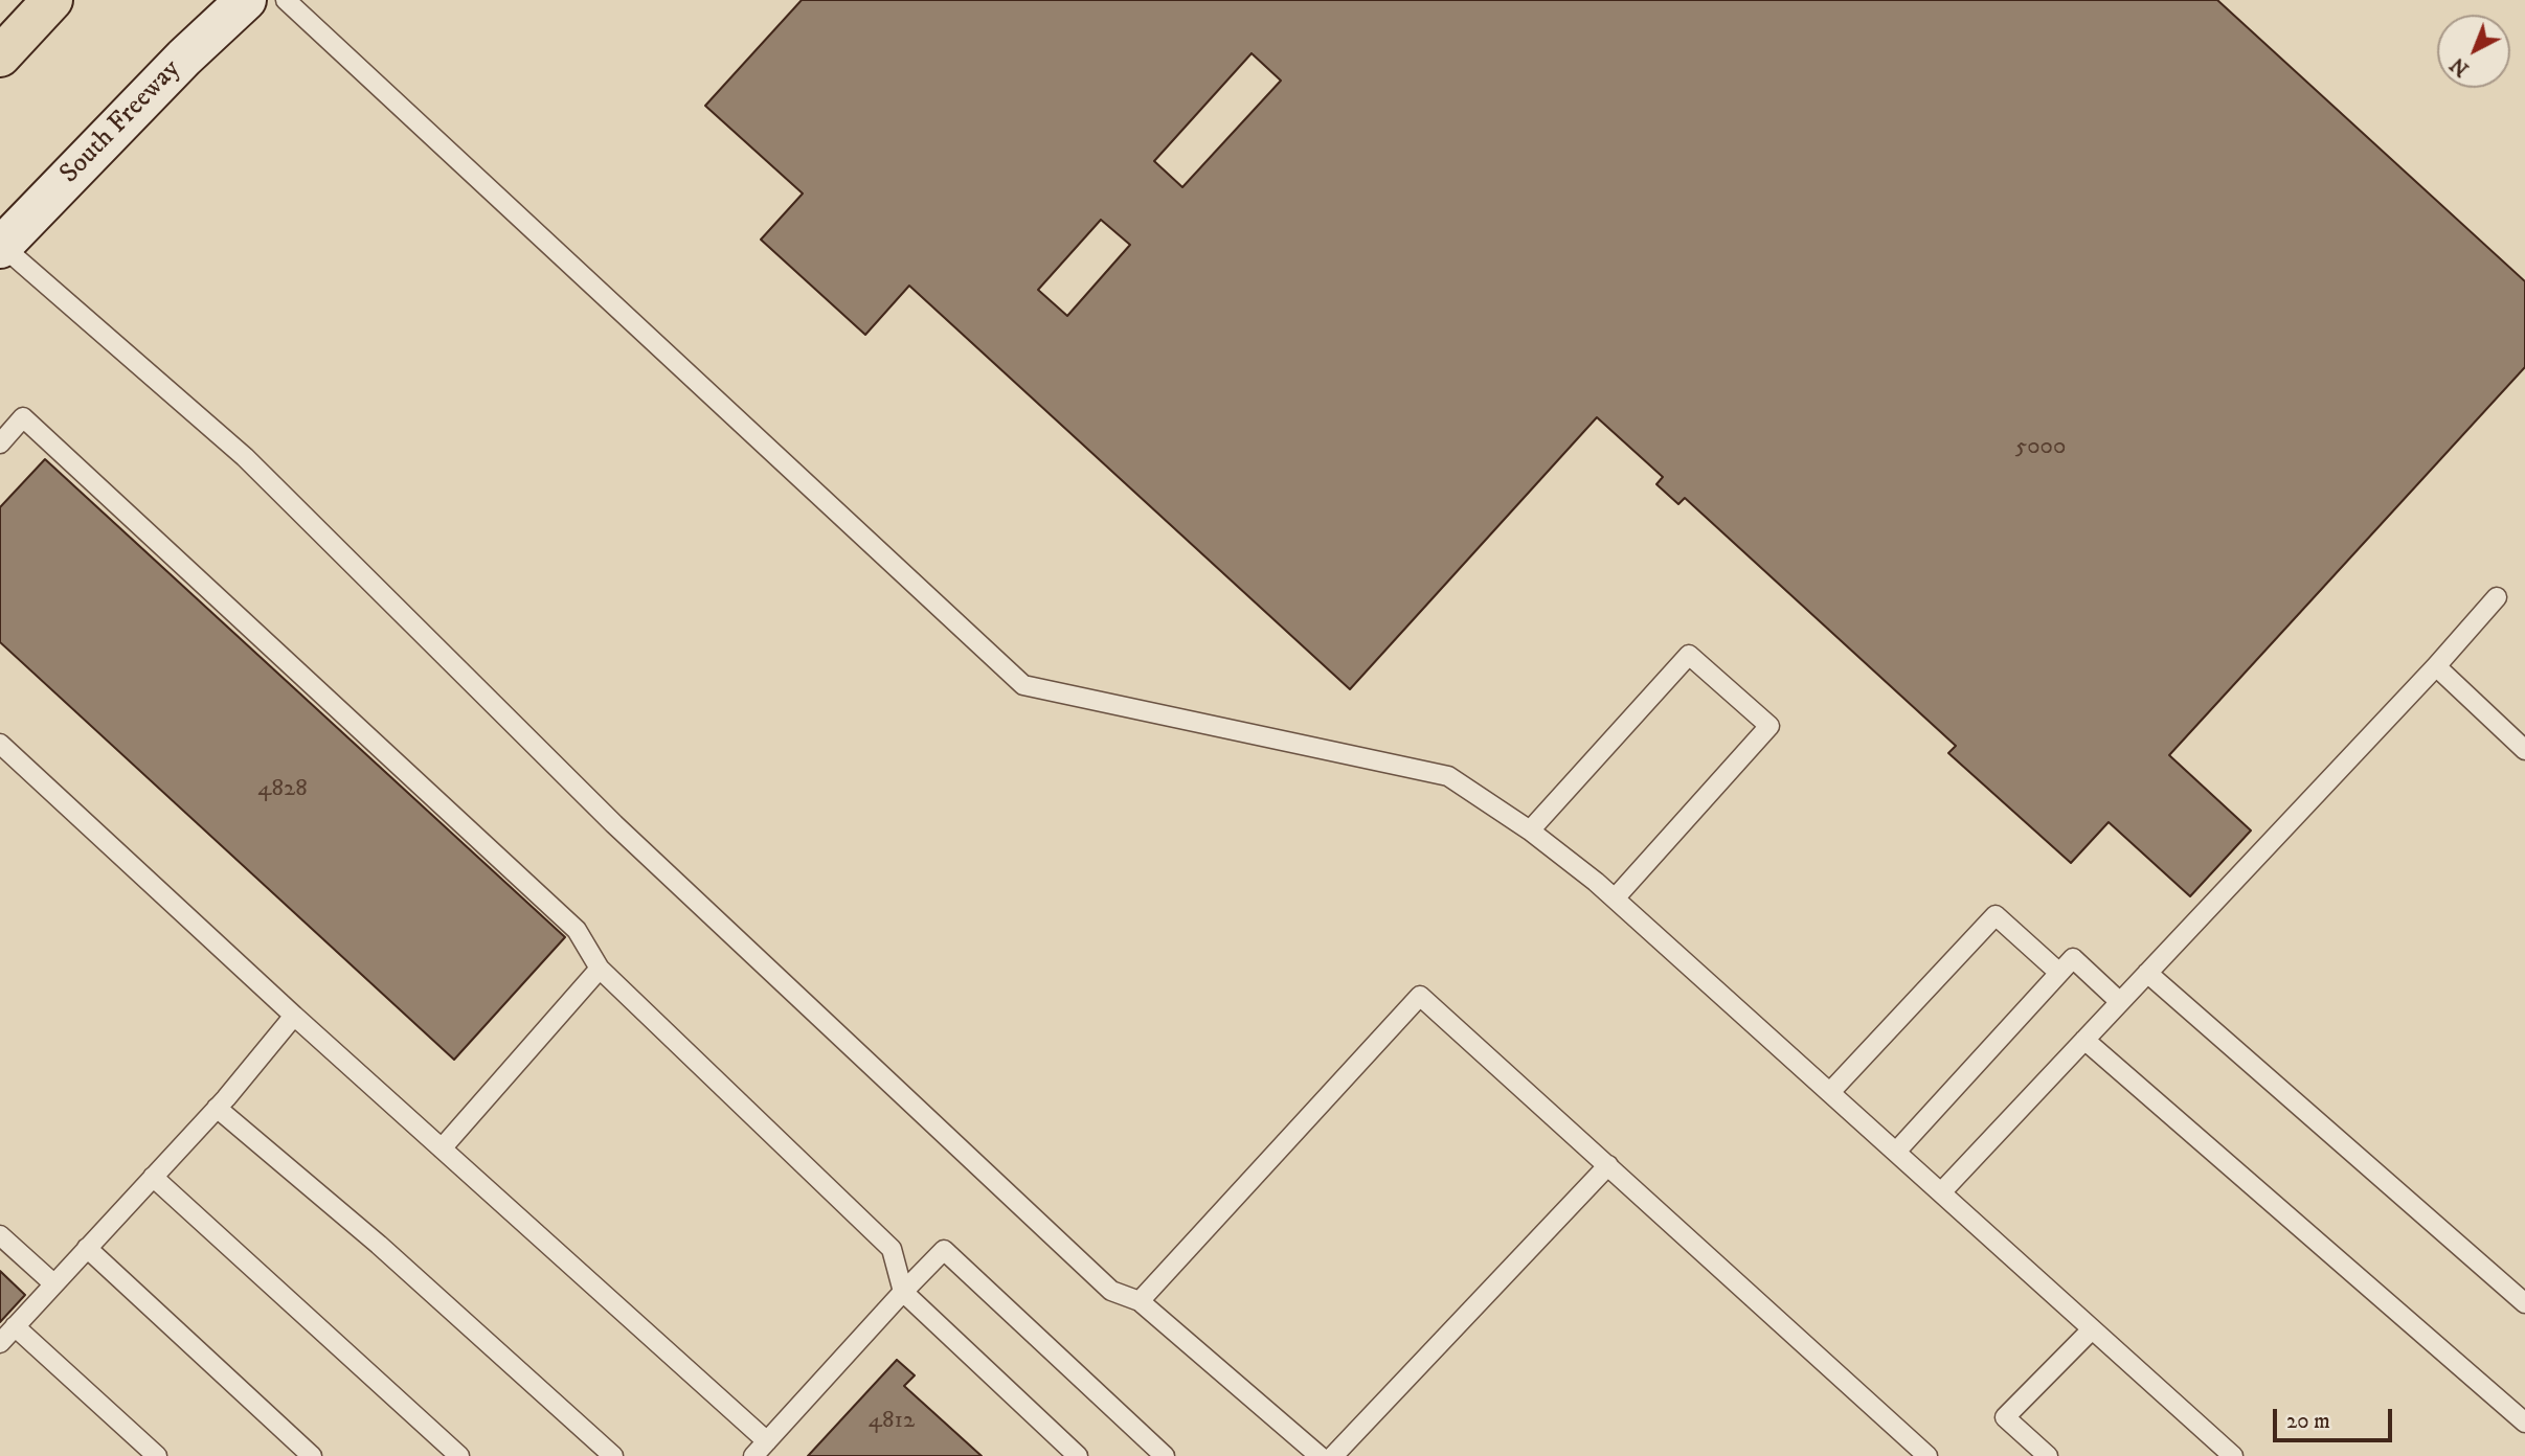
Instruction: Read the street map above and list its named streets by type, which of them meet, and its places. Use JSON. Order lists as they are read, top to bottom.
{
  "streets": {
    "main road": ["South Freeway"]
  },
  "house_numbers": ["5000", "4828", "4812"],
  "scale_bar": "20 m",
  "north": "bottom left"
}
